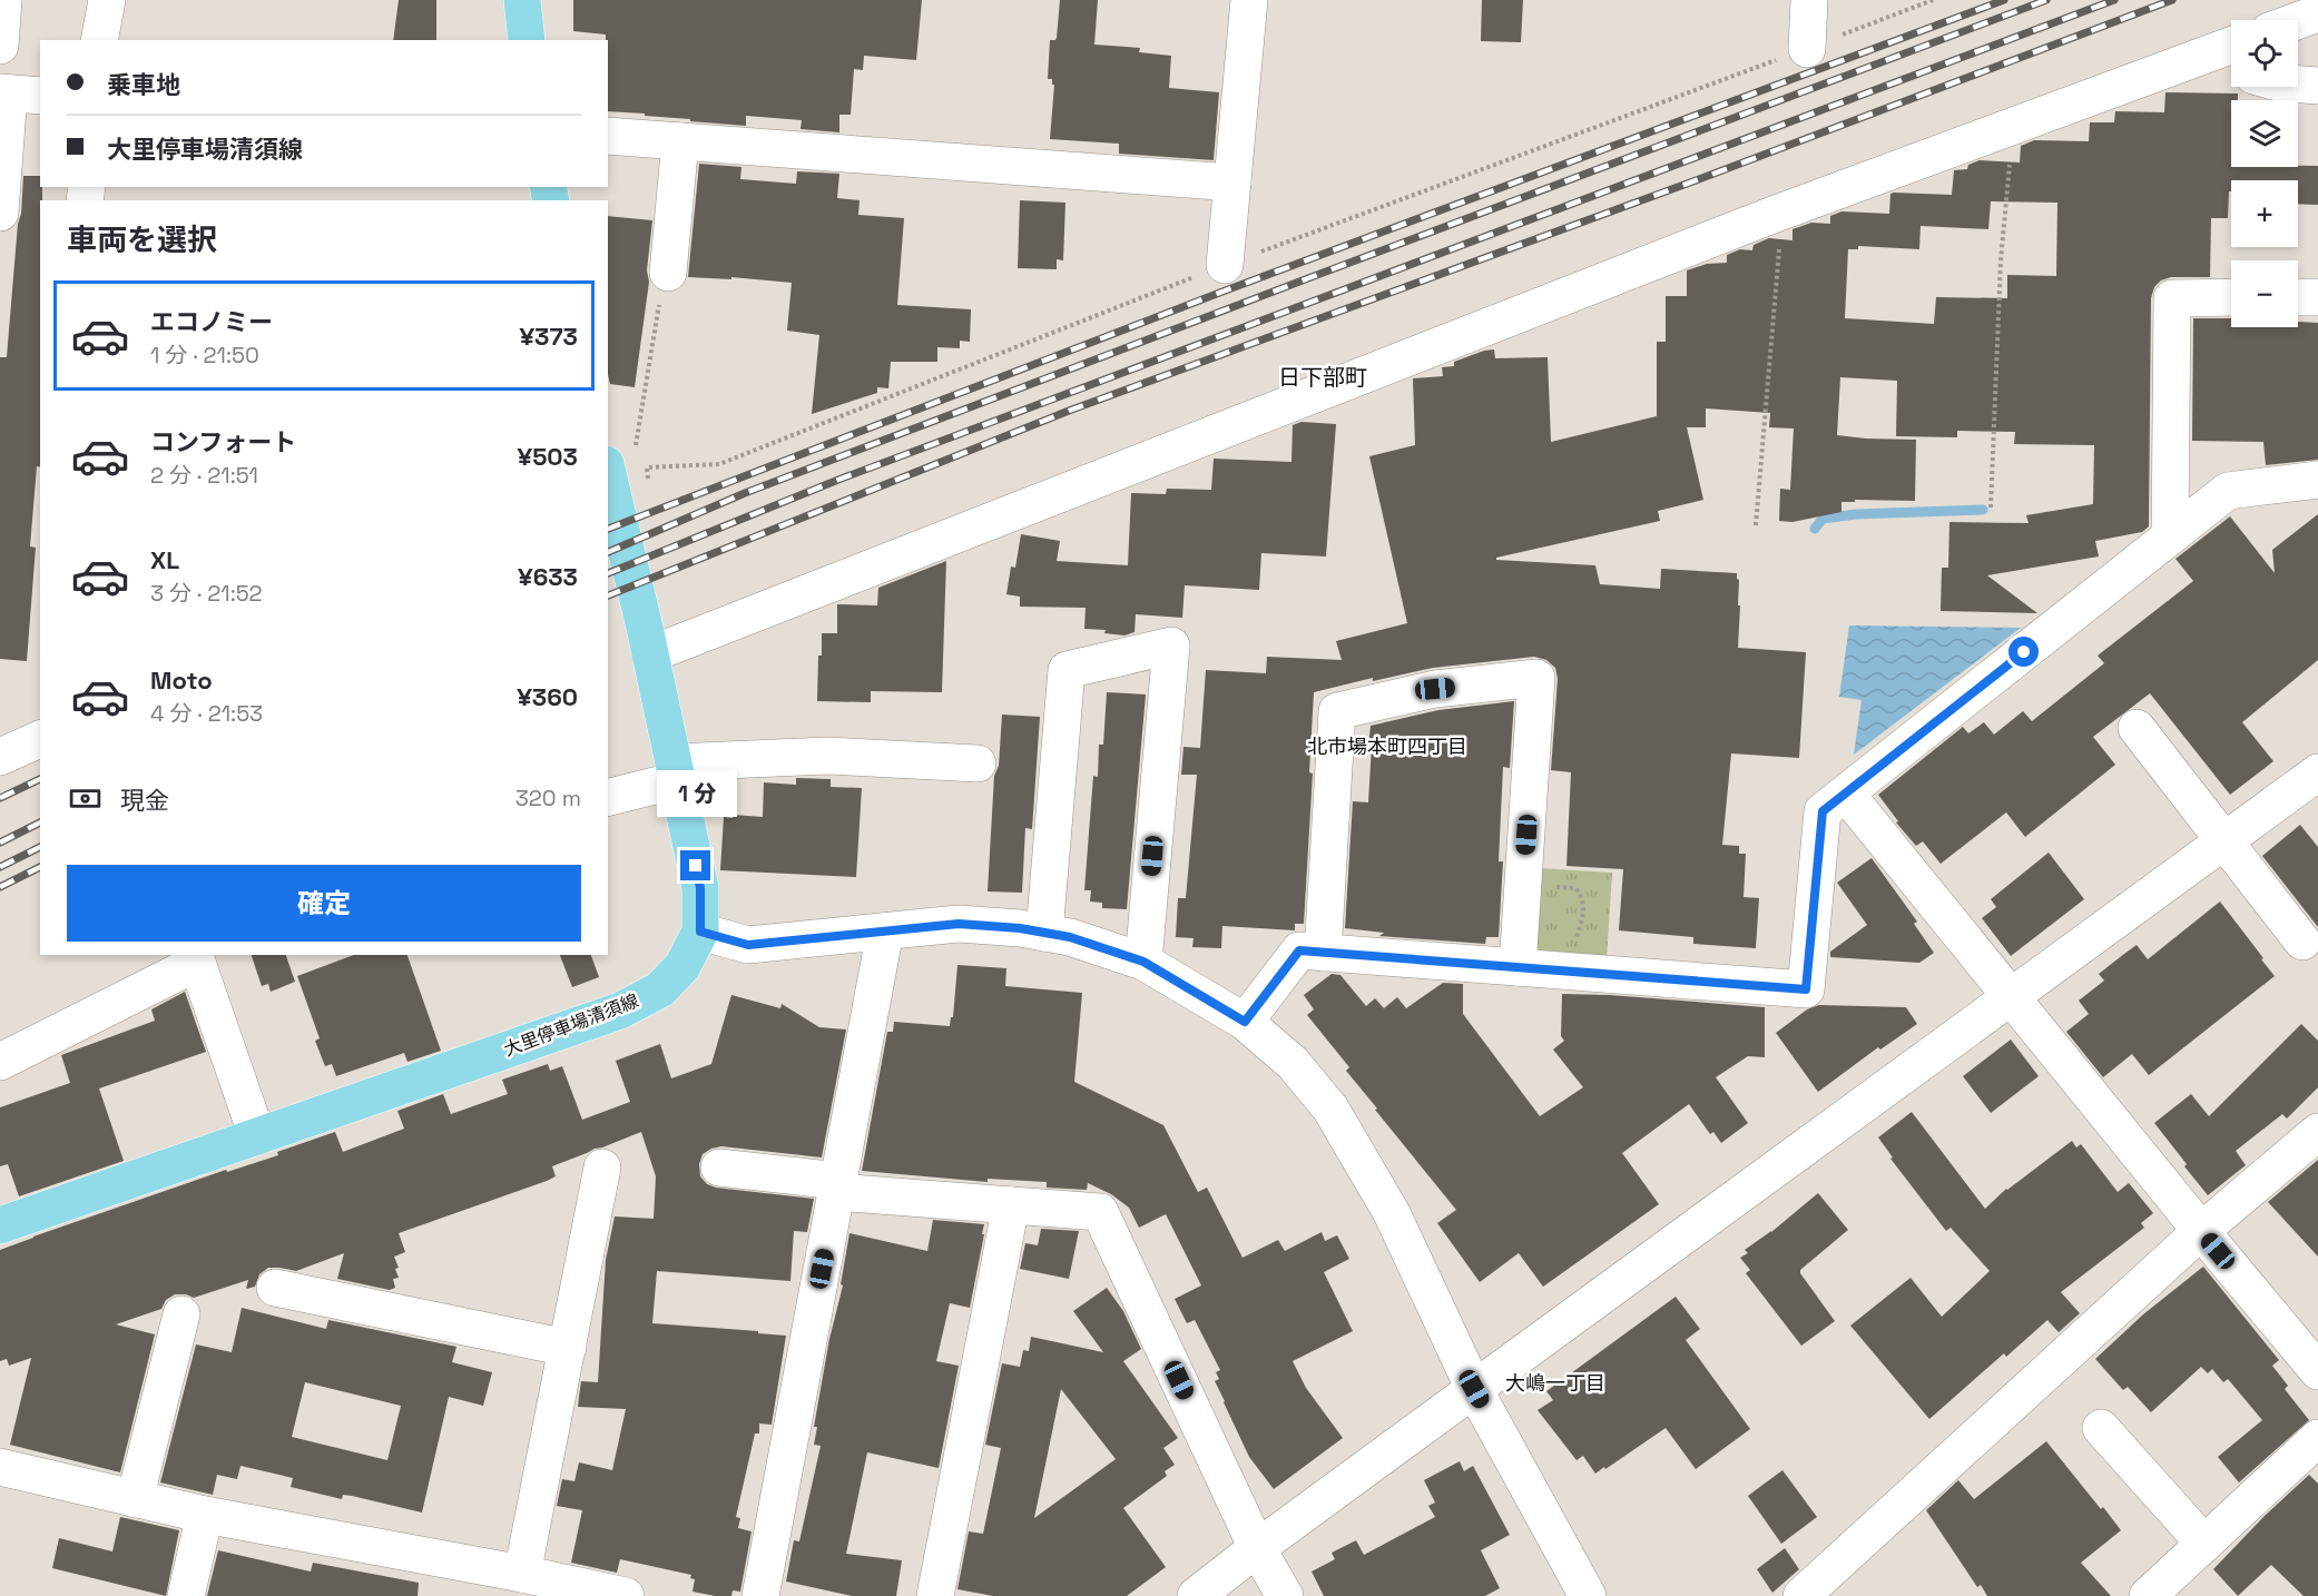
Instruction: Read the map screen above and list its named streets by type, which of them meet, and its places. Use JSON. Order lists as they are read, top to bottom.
{
  "streets": {
    "main road": ["大里停車場清須線"]
  },
  "districts": ["日下部町", "北市場本町四丁目", "大嶋一丁目"],
  "page": {
    "map_buttons": ["+", "−"],
    "banner": ["乗車地", "大里停車場清須線"],
    "heading": "車両を選択",
    "list": [
      {
        "name": "エコノミー",
        "note": "1 分 · 21:50",
        "value": "¥373"
      },
      {
        "name": "コンフォート",
        "note": "2 分 · 21:51",
        "value": "¥503"
      },
      {
        "name": "XL",
        "note": "3 分 · 21:52",
        "value": "¥633"
      },
      {
        "name": "Moto",
        "note": "4 分 · 21:53",
        "value": "¥360"
      }
    ],
    "pay": ["現金", "320 m"],
    "bubble": "1 分",
    "buttons": "確定"
  }
}
